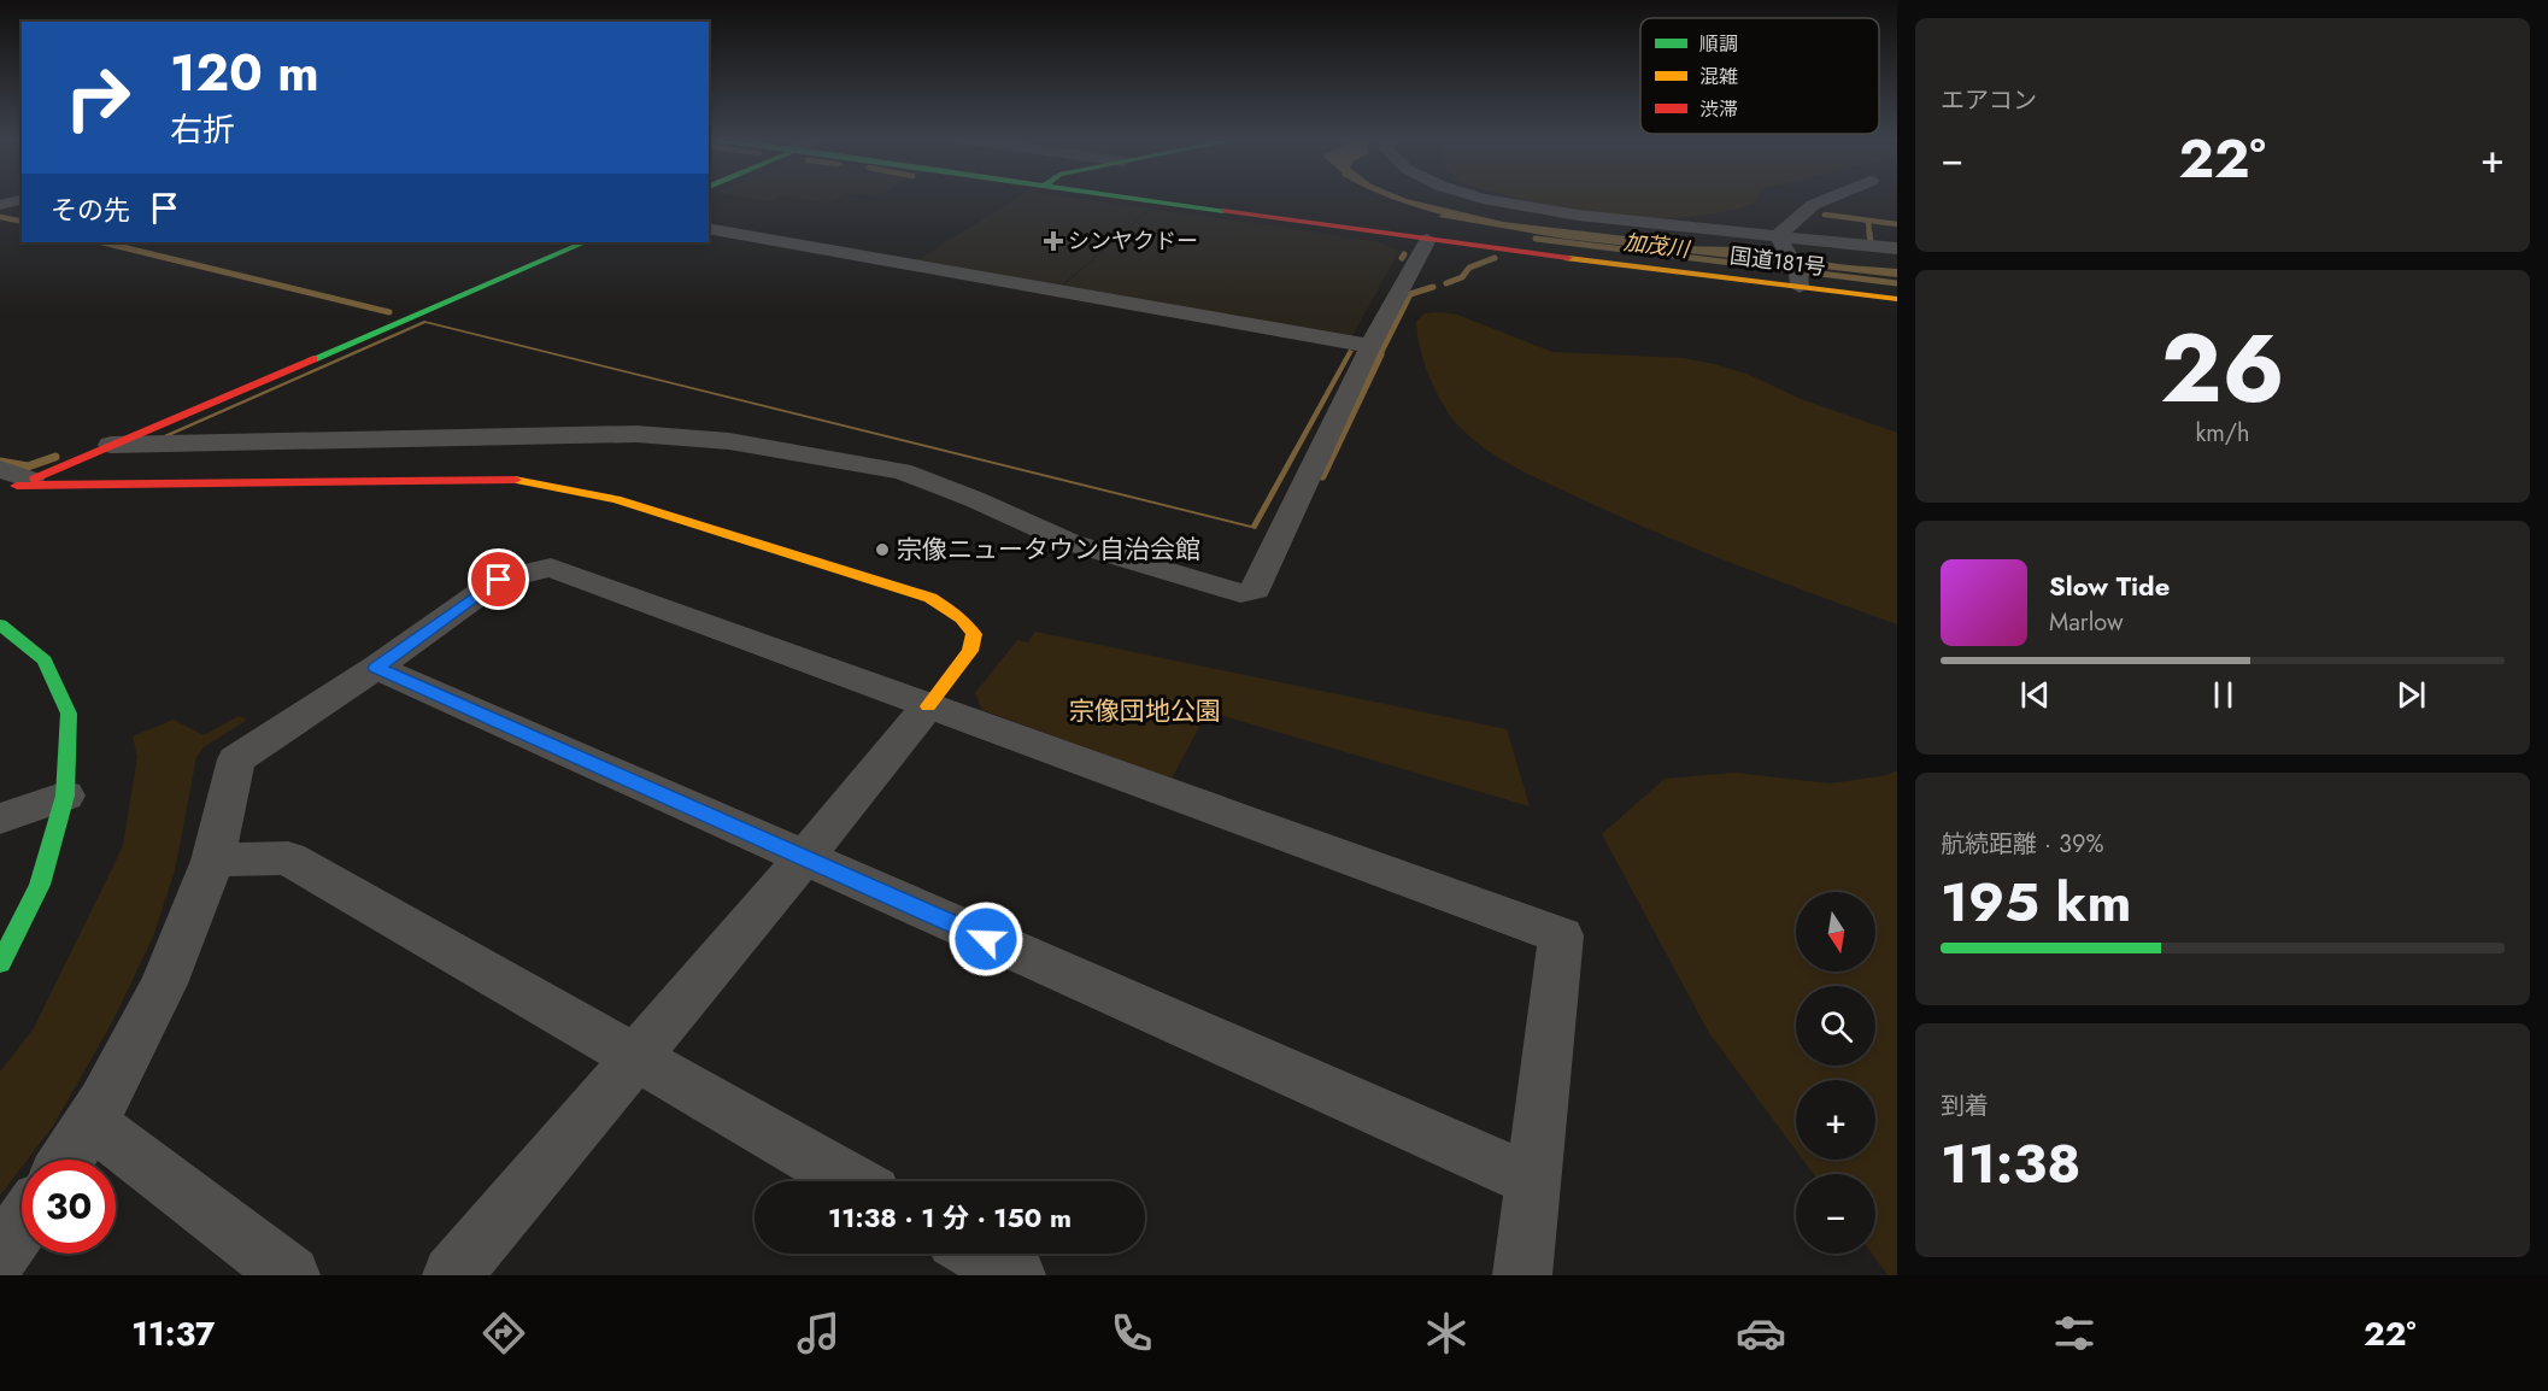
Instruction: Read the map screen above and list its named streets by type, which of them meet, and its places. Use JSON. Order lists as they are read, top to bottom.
{
  "streets": {
    "main road": ["国道181号"]
  },
  "water": ["加茂川"],
  "parks": ["宗像団地公園"],
  "places": {
    "health": ["シンヤクドー"],
    "other": ["宗像ニュータウン自治会館"]
  },
  "legend": ["順調", "混雑", "渋滞"],
  "north": "bottom",
  "page": {
    "tile": [
      "エアコン",
      ["26", "km/h"],
      ["航続距離 · 39%", "195 km"],
      ["到着", "11:38"]
    ],
    "turn": ["120 m", "右折"],
    "heat": ["−", "22°", "+"],
    "then": "その先",
    "song": ["Slow Tide", "Marlow"],
    "map_buttons": ["+", "−"],
    "limit": "30",
    "trip": "11:38 · 1 分 · 150 m",
    "tabs": ["11:37", "22°"]
  }
}
